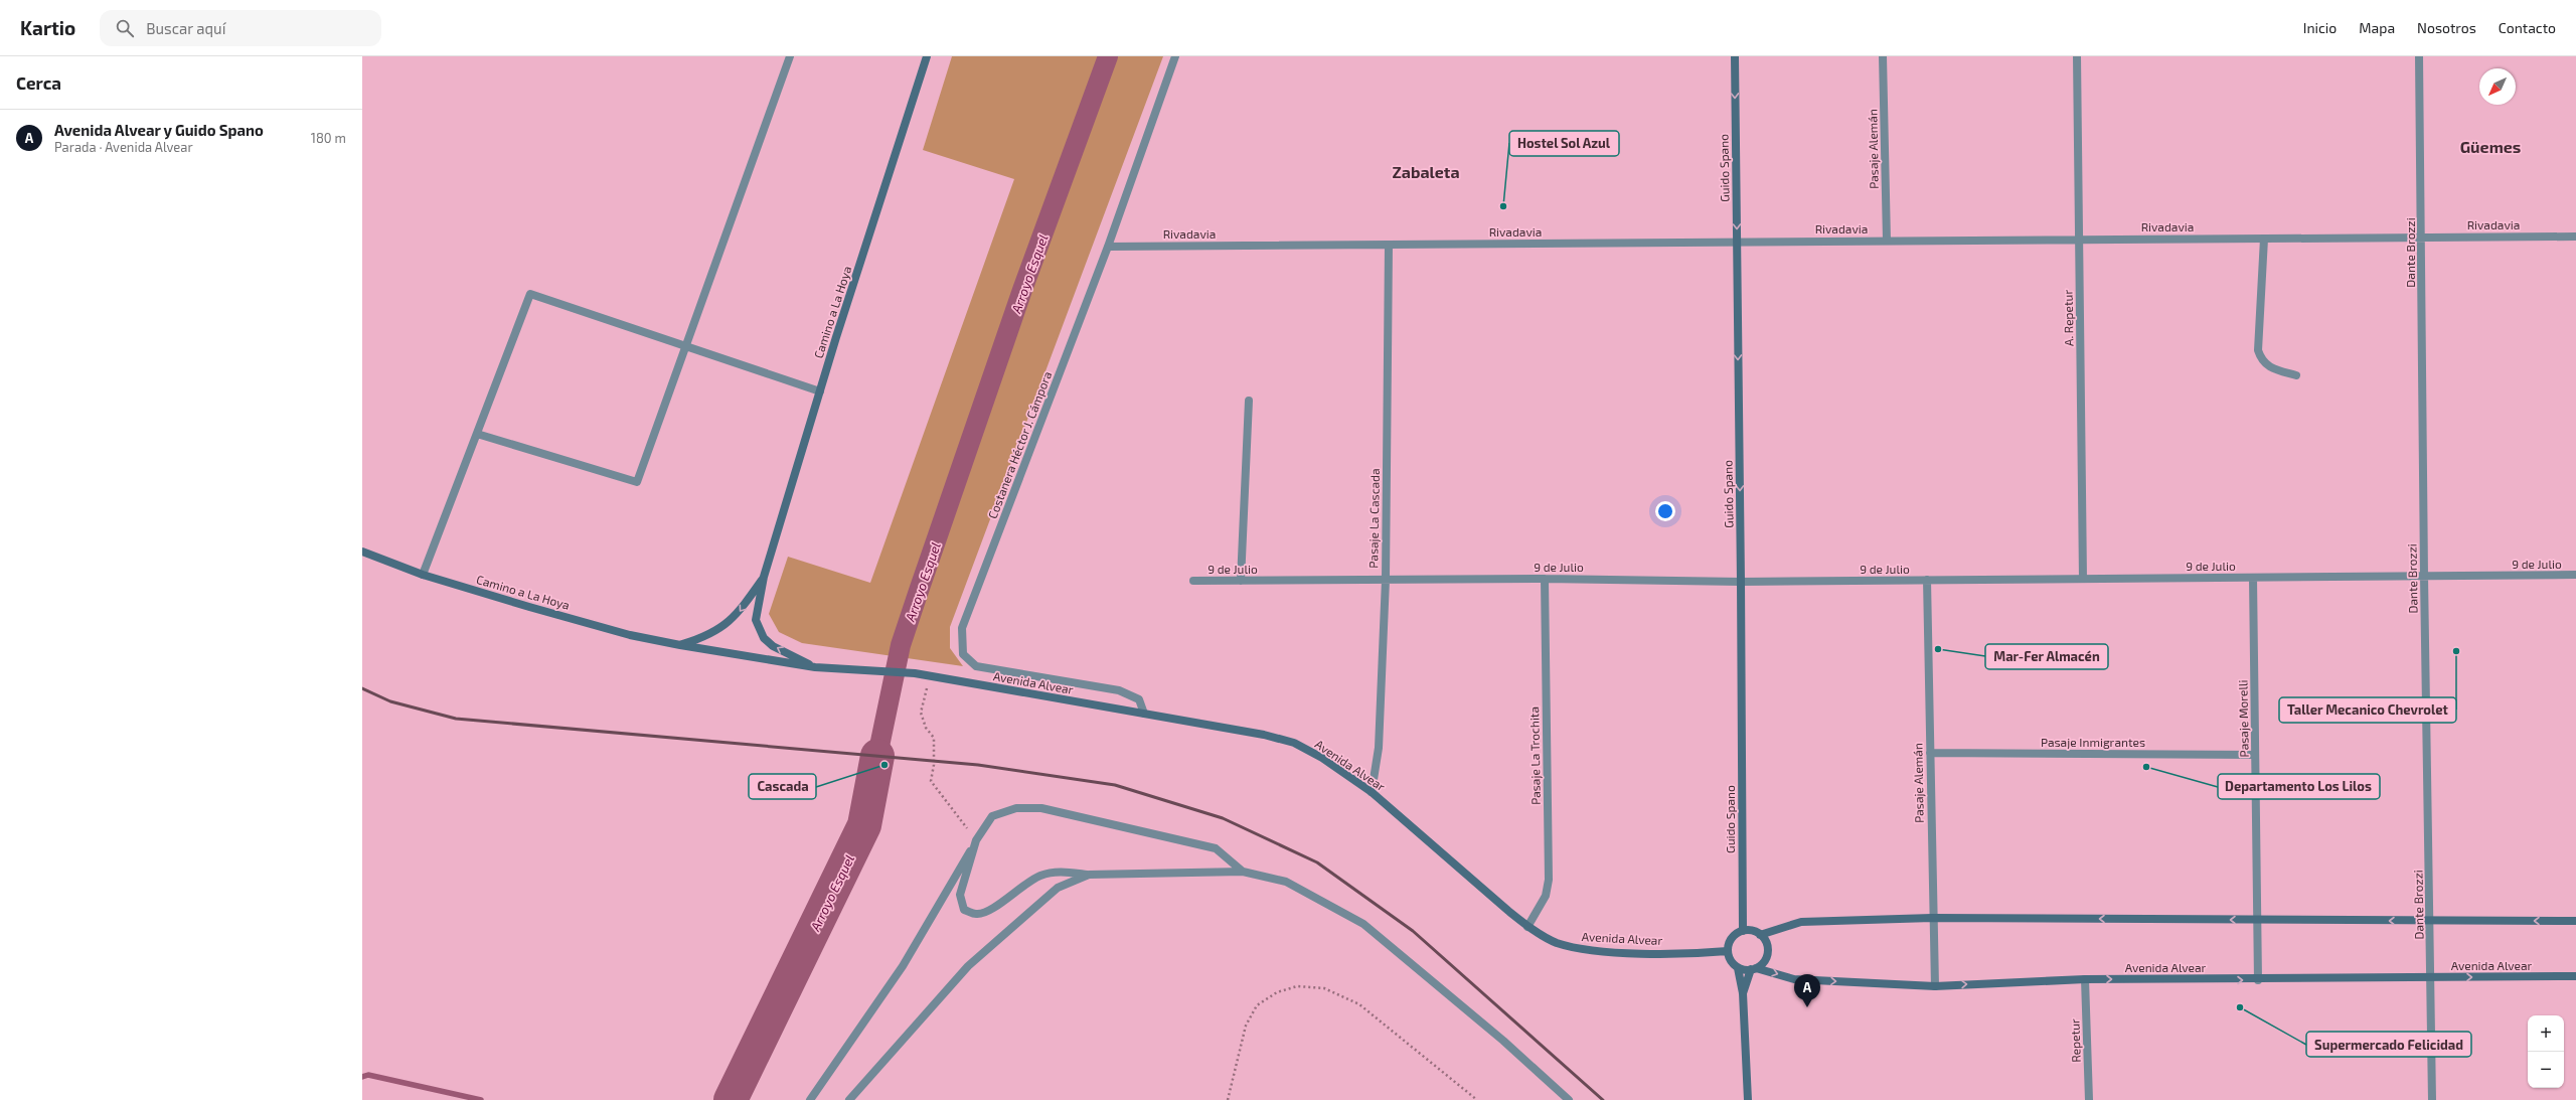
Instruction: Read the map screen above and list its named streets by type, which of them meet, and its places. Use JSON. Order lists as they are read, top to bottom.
{
  "streets": {
    "street": [
      "Pasaje Alemán",
      "Guido Spano",
      "Rivadavia",
      "Dante Brozzi",
      "Camino a La Hoya",
      "A. Repetur",
      "Costanera Héctor J. Cámpora",
      "Pasaje La Cascada",
      "9 de Julio",
      "Avenida Alvear",
      "Pasaje Morelli",
      "Pasaje Inmigrantes",
      "Pasaje La Trochita",
      "Repetur"
    ]
  },
  "crossings": [
    ["Pasaje Alemán", "Rivadavia"],
    ["Pasaje Alemán", "9 de Julio"],
    ["Pasaje Alemán", "Avenida Alvear"],
    ["Pasaje Alemán", "Pasaje Inmigrantes"],
    ["Guido Spano", "Rivadavia"],
    ["Guido Spano", "9 de Julio"],
    ["Guido Spano", "Avenida Alvear"],
    ["Rivadavia", "Dante Brozzi"],
    ["Rivadavia", "A. Repetur"],
    ["Rivadavia", "Costanera Héctor J. Cámpora"],
    ["Rivadavia", "Pasaje La Cascada"],
    ["Dante Brozzi", "9 de Julio"],
    ["Dante Brozzi", "Avenida Alvear"],
    ["Camino a La Hoya", "Avenida Alvear"],
    ["A. Repetur", "9 de Julio"],
    ["Costanera Héctor J. Cámpora", "Avenida Alvear"],
    ["Pasaje La Cascada", "9 de Julio"],
    ["Pasaje La Cascada", "Avenida Alvear"],
    ["9 de Julio", "Pasaje Morelli"],
    ["9 de Julio", "Pasaje La Trochita"],
    ["Avenida Alvear", "Pasaje Morelli"],
    ["Avenida Alvear", "Pasaje La Trochita"],
    ["Avenida Alvear", "Repetur"],
    ["Pasaje Morelli", "Pasaje Inmigrantes"]
  ],
  "one_way": ["Guido Spano"],
  "districts": ["Güemes", "Zabaleta"],
  "water": ["Arroyo Esquel"],
  "places": [
    "Hostel Sol Azul",
    "Mar-Fer Almacén",
    "Taller Mecanico Chevrolet",
    "Cascada",
    "Departamento Los Lilos",
    "Supermercado Felicidad"
  ],
  "north": "bottom left",
  "page": {
    "header": "Kartio",
    "search": "Buscar aquí",
    "nav": [
      "Inicio",
      "Mapa",
      "Nosotros",
      "Contacto"
    ],
    "heading": "Cerca",
    "list": [
      {
        "mark": "A",
        "name": "Avenida Alvear y Guido Spano",
        "note": "Parada · Avenida Alvear",
        "value": "180 m"
      }
    ],
    "pins": "A",
    "map_buttons": ["+", "−"]
  }
}
